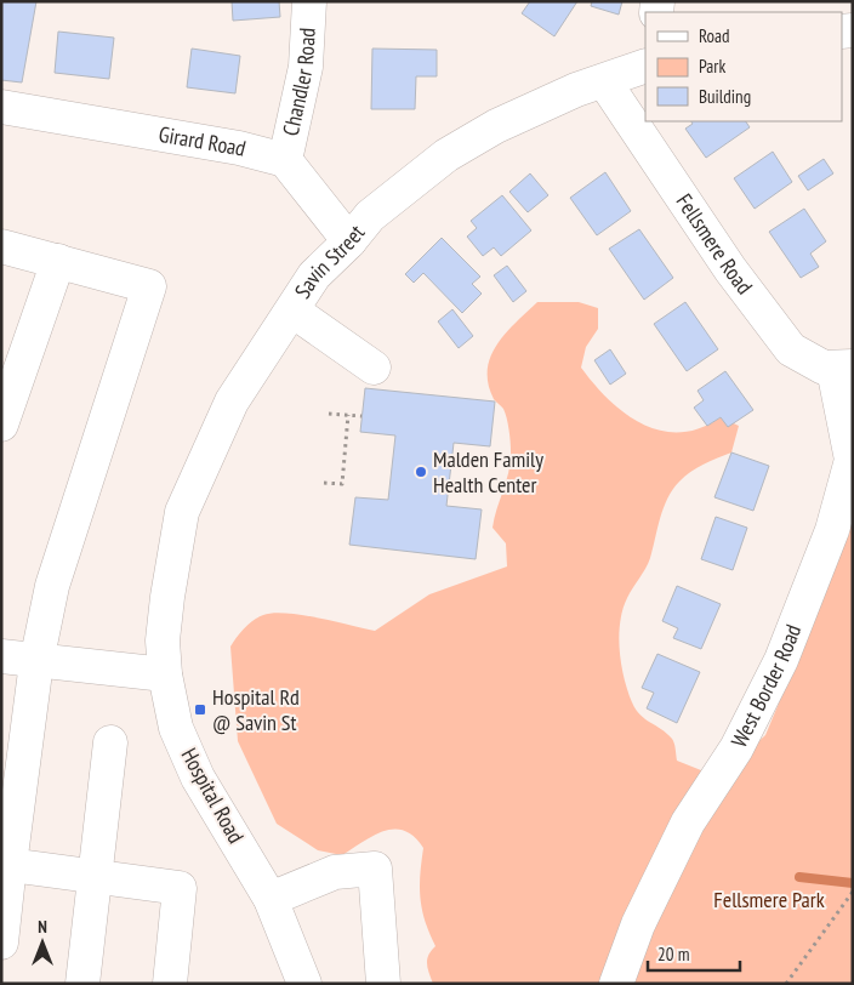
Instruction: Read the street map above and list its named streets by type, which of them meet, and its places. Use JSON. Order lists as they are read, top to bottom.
{
  "streets": {
    "street": [
      "Chandler Road",
      "Girard Road",
      "Fellsmere Road",
      "Savin Street",
      "West Border Road",
      "Hospital Road"
    ]
  },
  "crossings": [
    ["Chandler Road", "Girard Road"],
    ["Fellsmere Road", "Savin Street"],
    ["Fellsmere Road", "West Border Road"],
    ["Savin Street", "Hospital Road"]
  ],
  "parks": ["Fellsmere Park"],
  "places": {
    "other": ["Malden Family Health Center"],
    "transit": ["Hospital Rd @ Savin St"]
  },
  "legend": ["Road", "Park", "Building"],
  "scale_bar": "20 m",
  "north": "top"
}
